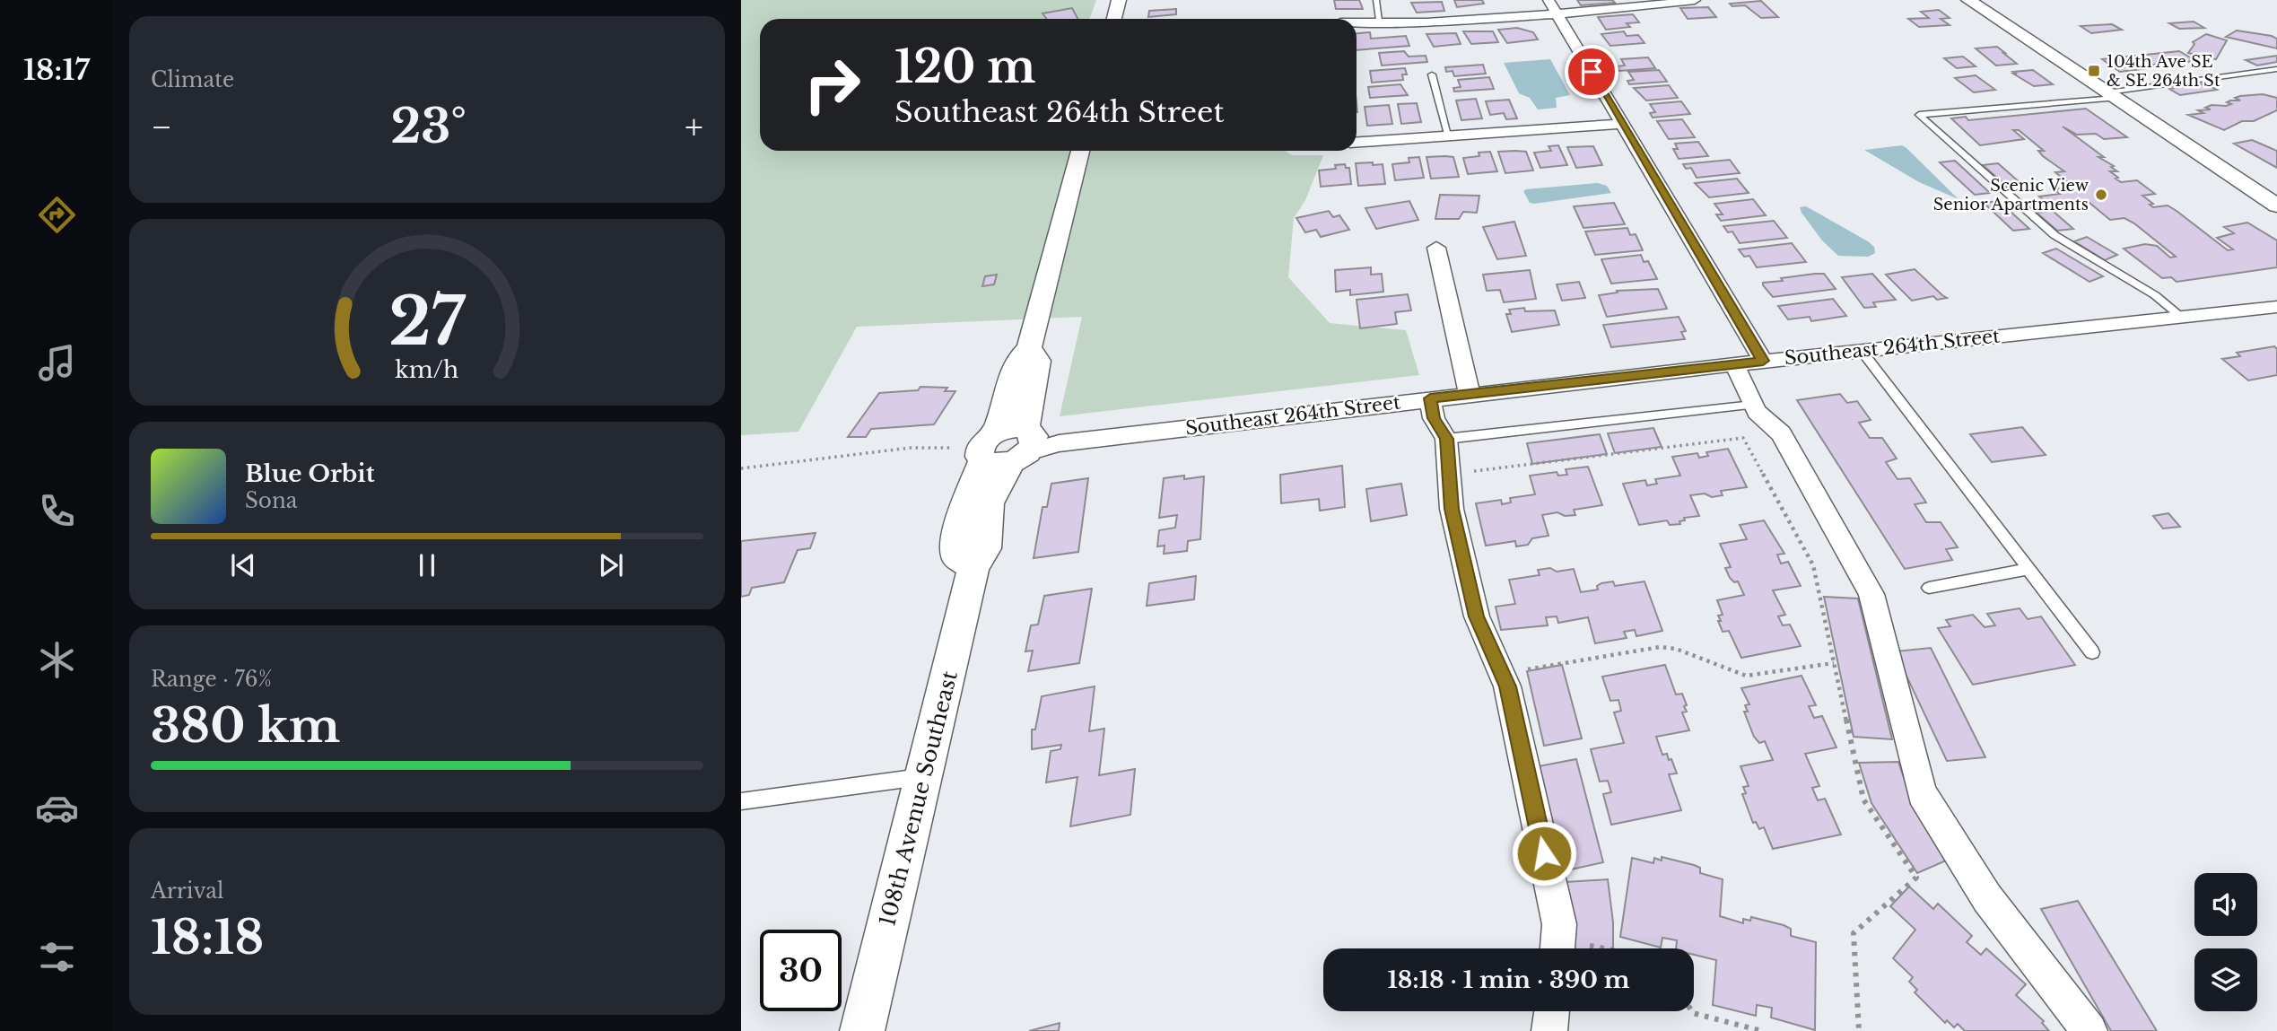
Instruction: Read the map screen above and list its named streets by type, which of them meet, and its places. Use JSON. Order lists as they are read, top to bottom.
{
  "streets": {
    "street": ["Southeast 264th Street", "108th Avenue Southeast"]
  },
  "crossings": [
    ["Southeast 264th Street", "108th Avenue Southeast"]
  ],
  "places": {
    "transit": ["104th Ave SE & SE 264th St"],
    "other": ["Scenic View Senior Apartments"]
  },
  "page": {
    "tabs": "18:17",
    "tile": [
      "Climate",
      ["Range · 76%", "380 km"],
      ["Arrival", "18:18"]
    ],
    "turn": ["120 m", "Southeast 264th Street"],
    "heat": ["−", "23°", "+"],
    "song": ["Blue Orbit", "Sona"],
    "limit": "30",
    "trip": "18:18 · 1 min · 390 m",
    "gauge": ["27", "km/h"]
  }
}
